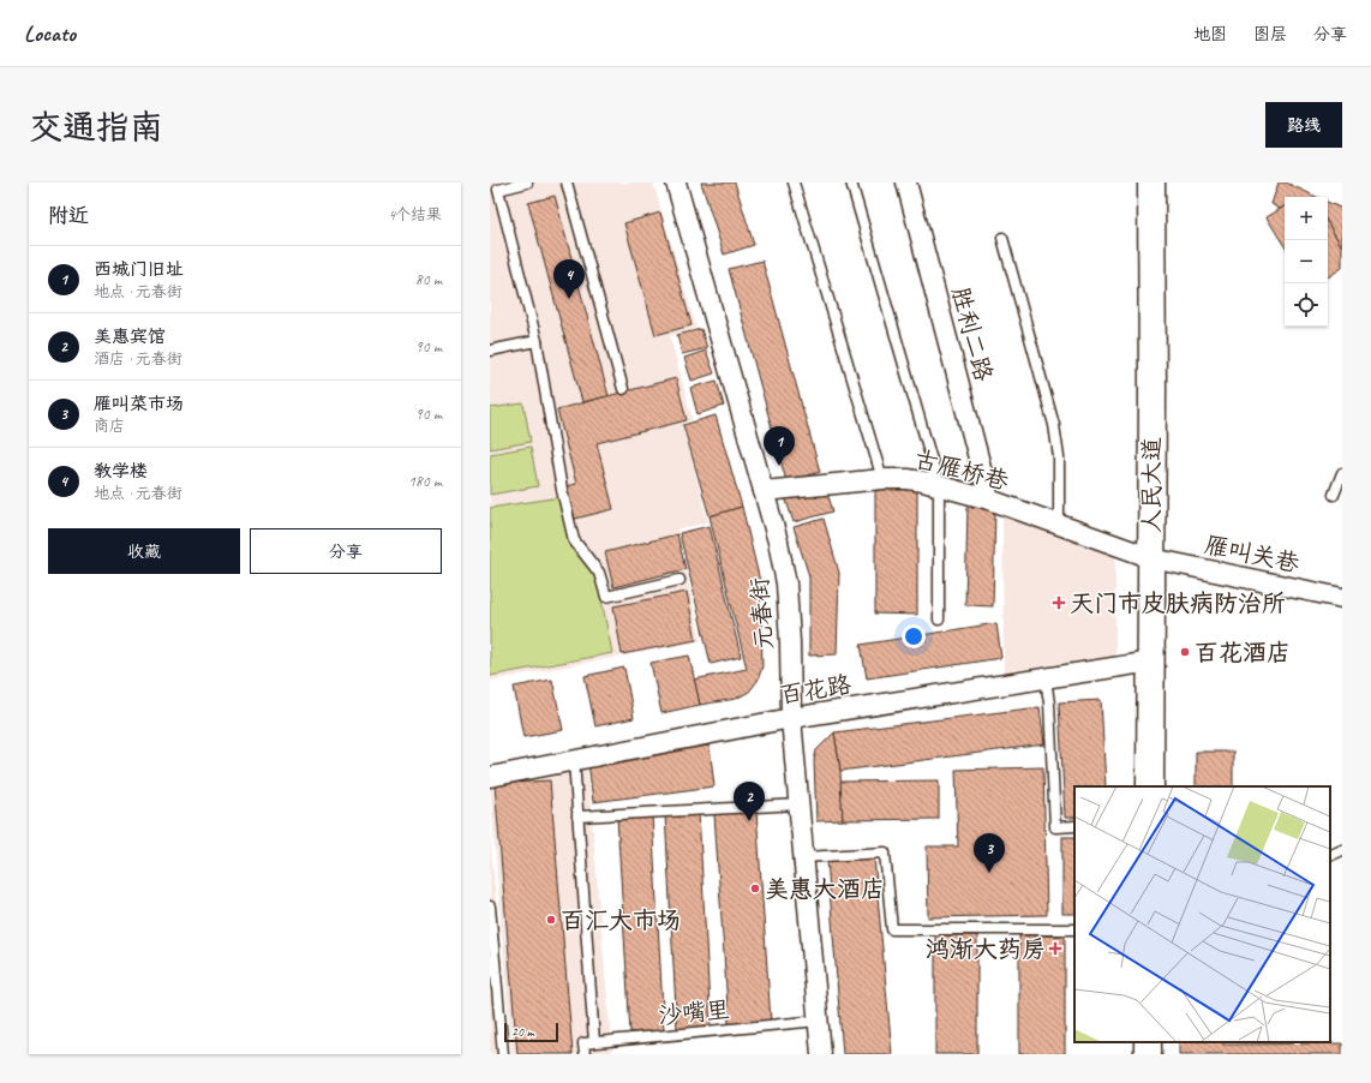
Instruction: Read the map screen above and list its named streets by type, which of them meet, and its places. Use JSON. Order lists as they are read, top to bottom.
{
  "streets": {
    "main road": ["人民大道"],
    "street": [
      "胜利二路",
      "古雁桥巷",
      "雁叫关巷",
      "元春街",
      "百花路"
    ],
    "lane": ["沙嘴里"]
  },
  "crossings": [
    ["胜利二路", "古雁桥巷"],
    ["古雁桥巷", "人民大道"],
    ["古雁桥巷", "雁叫关巷"],
    ["古雁桥巷", "元春街"],
    ["人民大道", "雁叫关巷"],
    ["人民大道", "百花路"],
    ["元春街", "百花路"],
    ["元春街", "沙嘴里"]
  ],
  "places": {
    "health": ["天门市皮肤病防治所", "鸿渐大药房"],
    "other": ["百花酒店", "美惠大酒店", "百汇大市场"]
  },
  "scale_bar": "20 m",
  "page": {
    "header": "Locato",
    "nav": ["地图", "图层", "分享"],
    "buttons": [
      "路线",
      ["收藏", "分享"]
    ],
    "title": "交通指南",
    "heading": ["附近", "4个结果"],
    "map_buttons": ["+", "−"],
    "list": [
      {
        "mark": "1",
        "name": "西城门旧址",
        "note": "地点 · 元春街",
        "value": "80 m"
      },
      {
        "mark": "2",
        "name": "美惠宾馆",
        "note": "酒店 · 元春街",
        "value": "90 m"
      },
      {
        "mark": "3",
        "name": "雁叫菜市场",
        "note": "商店",
        "value": "90 m"
      },
      {
        "mark": "4",
        "name": "教学楼",
        "note": "地点 · 元春街",
        "value": "180 m"
      }
    ],
    "pins": [
      "4",
      "1",
      "2",
      "3"
    ],
    "scale": "20 m"
  }
}
